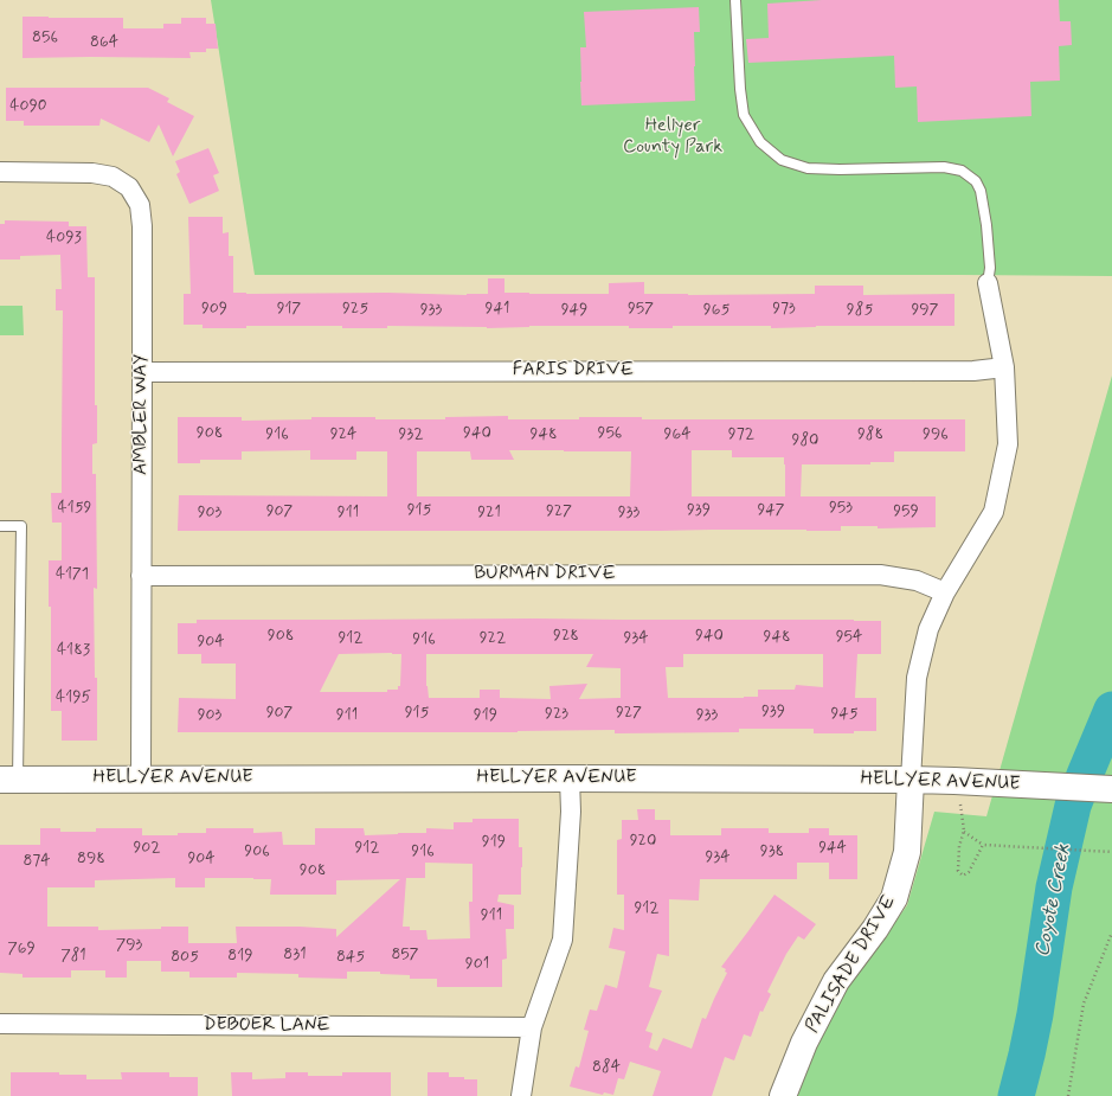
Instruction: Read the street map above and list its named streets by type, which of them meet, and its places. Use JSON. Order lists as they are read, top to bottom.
{
  "streets": {
    "street": [
      "FARIS DRIVE",
      "AMBLER WAY",
      "BURMAN DRIVE",
      "HELLYER AVENUE",
      "PALISADE DRIVE",
      "DEBOER LANE"
    ]
  },
  "crossings": [
    ["FARIS DRIVE", "AMBLER WAY"],
    ["FARIS DRIVE", "PALISADE DRIVE"],
    ["AMBLER WAY", "BURMAN DRIVE"],
    ["AMBLER WAY", "HELLYER AVENUE"],
    ["BURMAN DRIVE", "PALISADE DRIVE"],
    ["HELLYER AVENUE", "PALISADE DRIVE"]
  ],
  "water": ["Coyote Creek"],
  "parks": ["Hellyer County Park"],
  "house_numbers": [
    "856",
    "864",
    "4090",
    "4093",
    "909",
    "917",
    "925",
    "941",
    "957",
    "973",
    "933",
    "949",
    "965",
    "985",
    "997",
    "908",
    "940",
    "956",
    "916",
    "924",
    "932",
    "948",
    "964",
    "972",
    "988",
    "996",
    "980",
    "4159",
    "953",
    "915",
    "939",
    "947",
    "907",
    "927",
    "959",
    "903",
    "911",
    "921",
    "933",
    "4171",
    "908",
    "928",
    "940",
    "948",
    "954",
    "912",
    "922",
    "934",
    "916",
    "904",
    "4183",
    "4195",
    "939",
    "907",
    "915",
    "927",
    "923",
    "945",
    "903",
    "911",
    "919",
    "933",
    "920",
    "919",
    "902",
    "912",
    "944",
    "906",
    "916",
    "938",
    "934",
    "898",
    "904",
    "874",
    "908",
    "912",
    "911",
    "793",
    "769",
    "831",
    "857",
    "781",
    "819",
    "805",
    "845",
    "901",
    "884"
  ]
}
